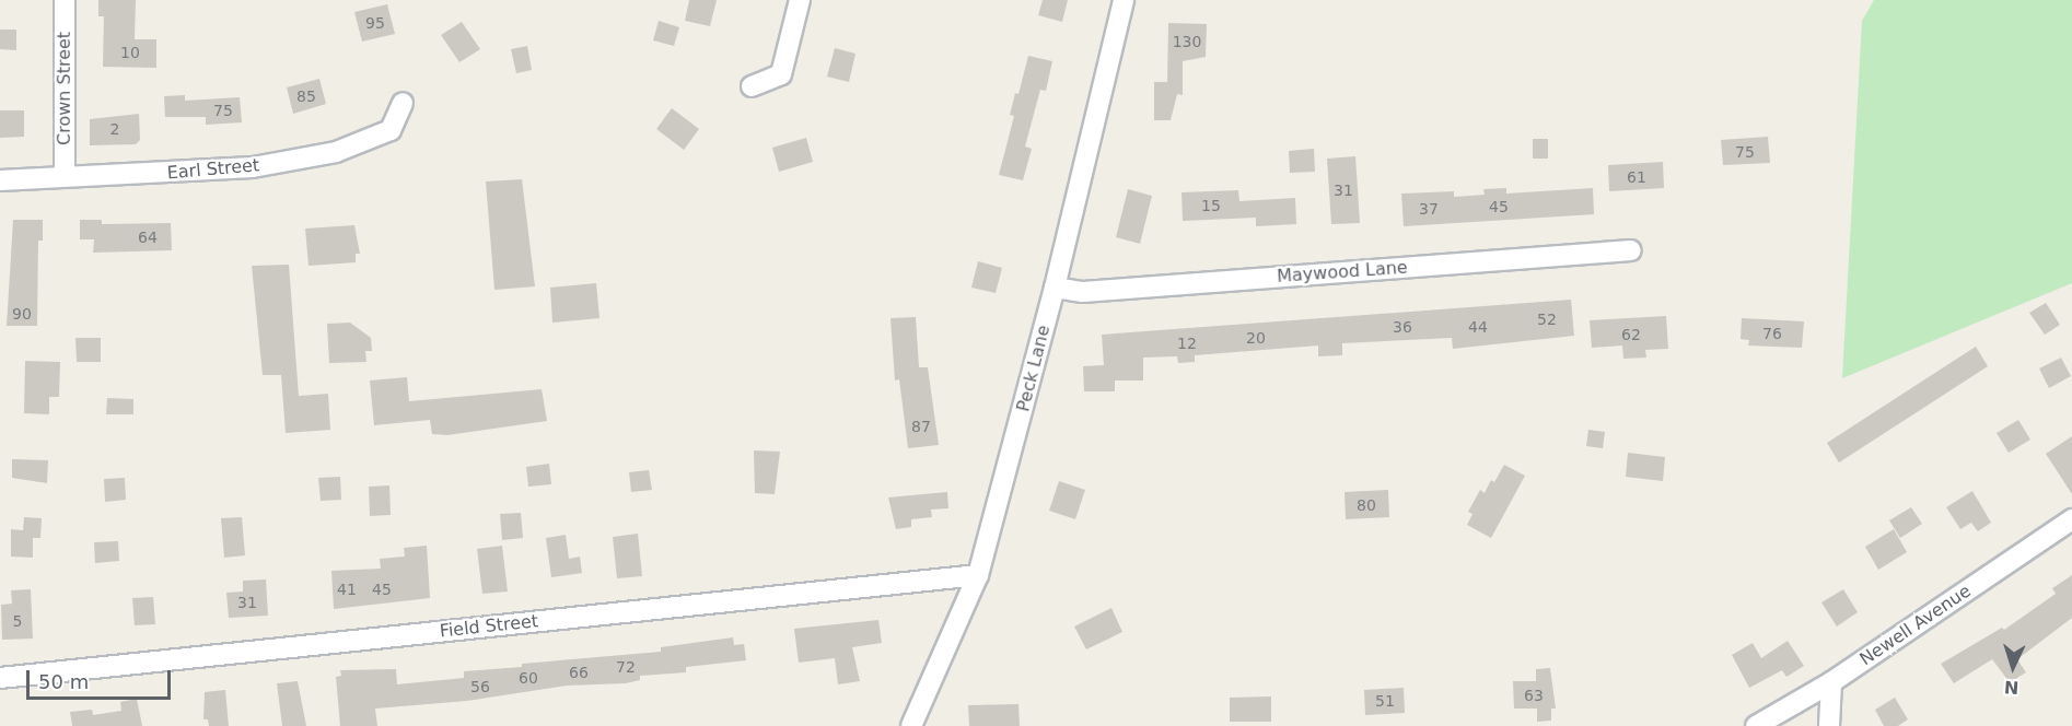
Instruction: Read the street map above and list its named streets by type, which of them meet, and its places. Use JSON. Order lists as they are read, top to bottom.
{
  "streets": {
    "street": [
      "Crown Street",
      "Earl Street",
      "Maywood Lane",
      "Peck Lane",
      "Newell Avenue",
      "Field Street"
    ]
  },
  "crossings": [
    ["Crown Street", "Earl Street"],
    ["Maywood Lane", "Peck Lane"],
    ["Peck Lane", "Field Street"]
  ],
  "house_numbers": [
    "95",
    "130",
    "10",
    "85",
    "75",
    "2",
    "75",
    "61",
    "31",
    "15",
    "45",
    "37",
    "64",
    "90",
    "52",
    "36",
    "44",
    "76",
    "62",
    "20",
    "12",
    "87",
    "80",
    "41",
    "45",
    "31",
    "5",
    "72",
    "66",
    "60",
    "56",
    "63",
    "51"
  ],
  "scale_bar": "50 m",
  "north": "bottom"
}
